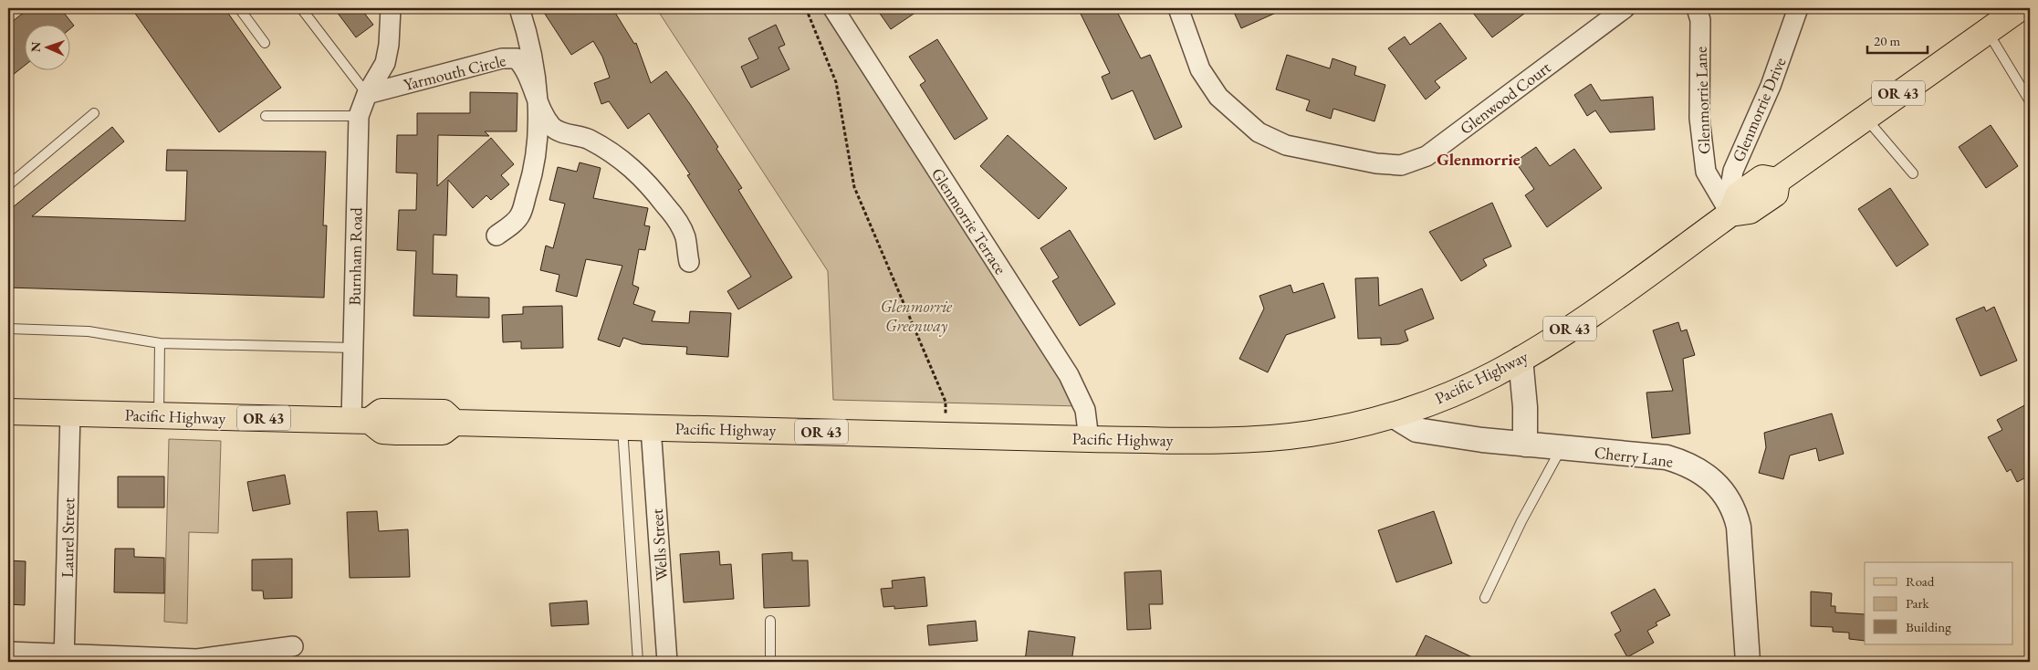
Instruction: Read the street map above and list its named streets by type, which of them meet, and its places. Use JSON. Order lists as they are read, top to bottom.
{
  "streets": {
    "main road": ["OR 43", "Pacific Highway"],
    "street": [
      "Yarmouth Circle",
      "Glenwood Court",
      "Glenmorrie Lane",
      "Glenmorrie Drive",
      "Glenmorrie Terrace",
      "Burnham Road",
      "Cherry Lane",
      "Laurel Street",
      "Wells Street"
    ]
  },
  "crossings": [
    ["Yarmouth Circle", "Burnham Road"],
    ["Glenmorrie Lane", "Glenmorrie Drive"],
    ["Glenmorrie Lane", "Pacific Highway"],
    ["Glenmorrie Drive", "Pacific Highway"],
    ["Glenmorrie Terrace", "Pacific Highway"],
    ["Burnham Road", "Pacific Highway"],
    ["Pacific Highway", "Cherry Lane"],
    ["Pacific Highway", "Laurel Street"],
    ["Pacific Highway", "Wells Street"]
  ],
  "districts": ["Glenmorrie"],
  "parks": ["Glenmorrie Greenway"],
  "legend": ["Road", "Park", "Building"],
  "scale_bar": "20 m",
  "north": "left"
}
